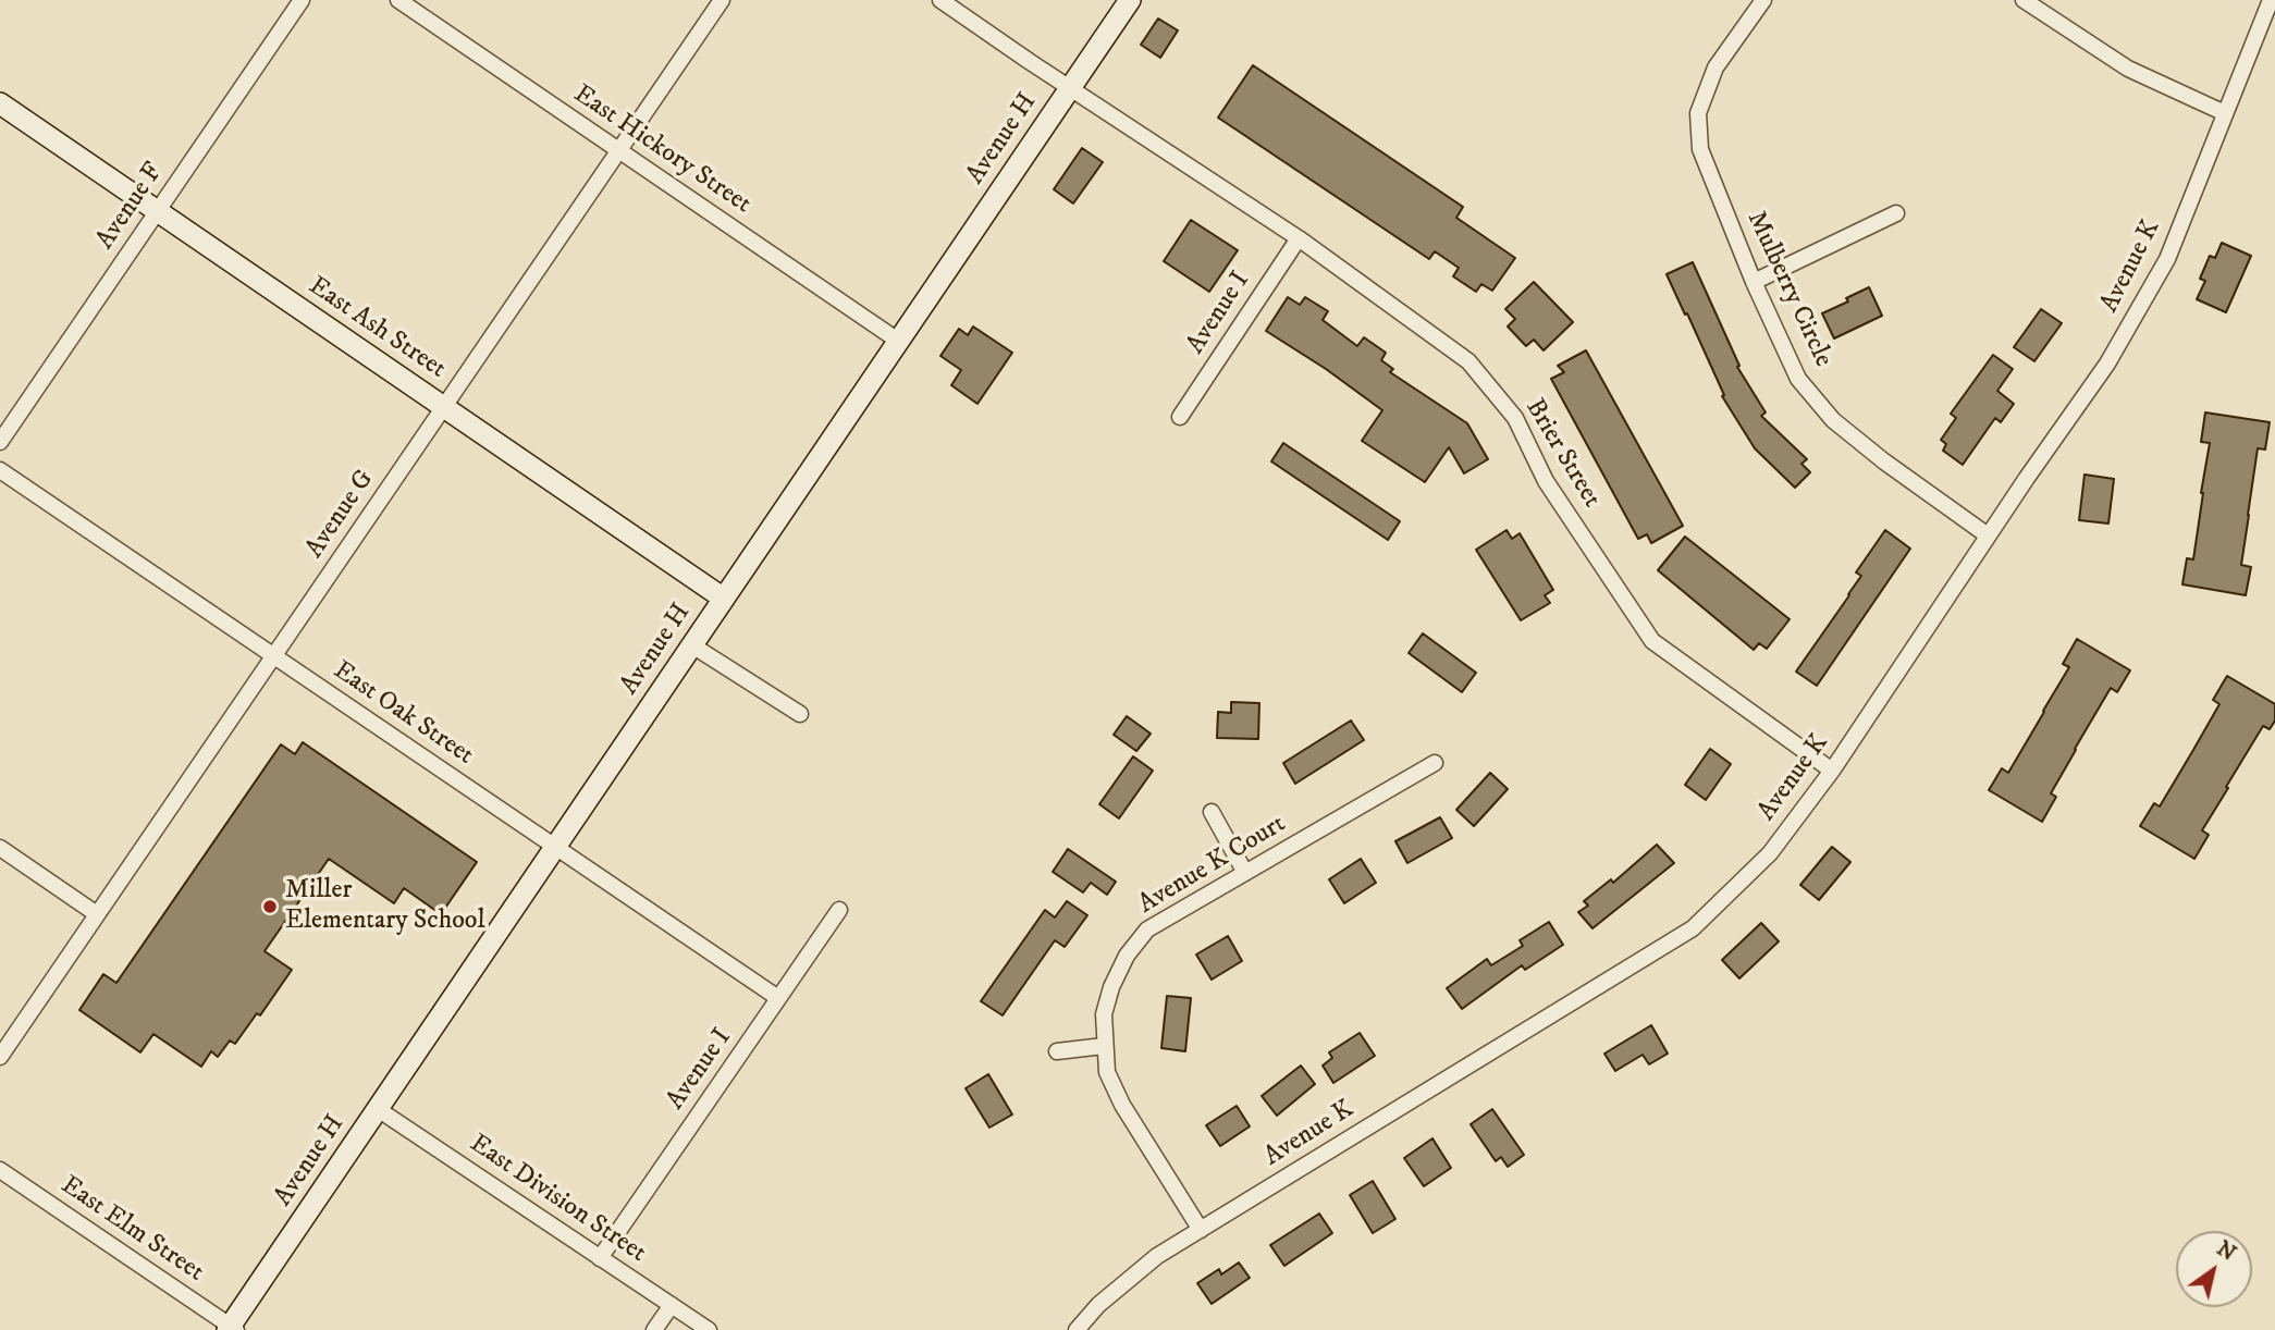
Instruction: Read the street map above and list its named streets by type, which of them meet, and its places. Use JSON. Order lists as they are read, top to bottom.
{
  "streets": {
    "street": [
      "Avenue H",
      "East Hickory Street",
      "Avenue F",
      "Avenue K",
      "Mulberry Circle",
      "Avenue I",
      "East Ash Street",
      "Brier Street",
      "Avenue G",
      "East Oak Street",
      "Avenue K Court",
      "East Division Street",
      "East Elm Street"
    ]
  },
  "crossings": [
    ["Avenue H", "East Hickory Street"],
    ["Avenue H", "East Ash Street"],
    ["Avenue H", "Brier Street"],
    ["Avenue H", "East Oak Street"],
    ["Avenue H", "East Division Street"],
    ["Avenue H", "East Elm Street"],
    ["East Hickory Street", "Avenue G"],
    ["Avenue F", "East Ash Street"],
    ["Avenue K", "Mulberry Circle"],
    ["Avenue K", "Brier Street"],
    ["Avenue K", "Avenue K Court"],
    ["Avenue I", "Brier Street"],
    ["Avenue I", "East Oak Street"],
    ["Avenue I", "East Division Street"],
    ["East Ash Street", "Avenue G"],
    ["Avenue G", "East Oak Street"]
  ],
  "places": ["Miller Elementary School"],
  "north": "top right"
}
